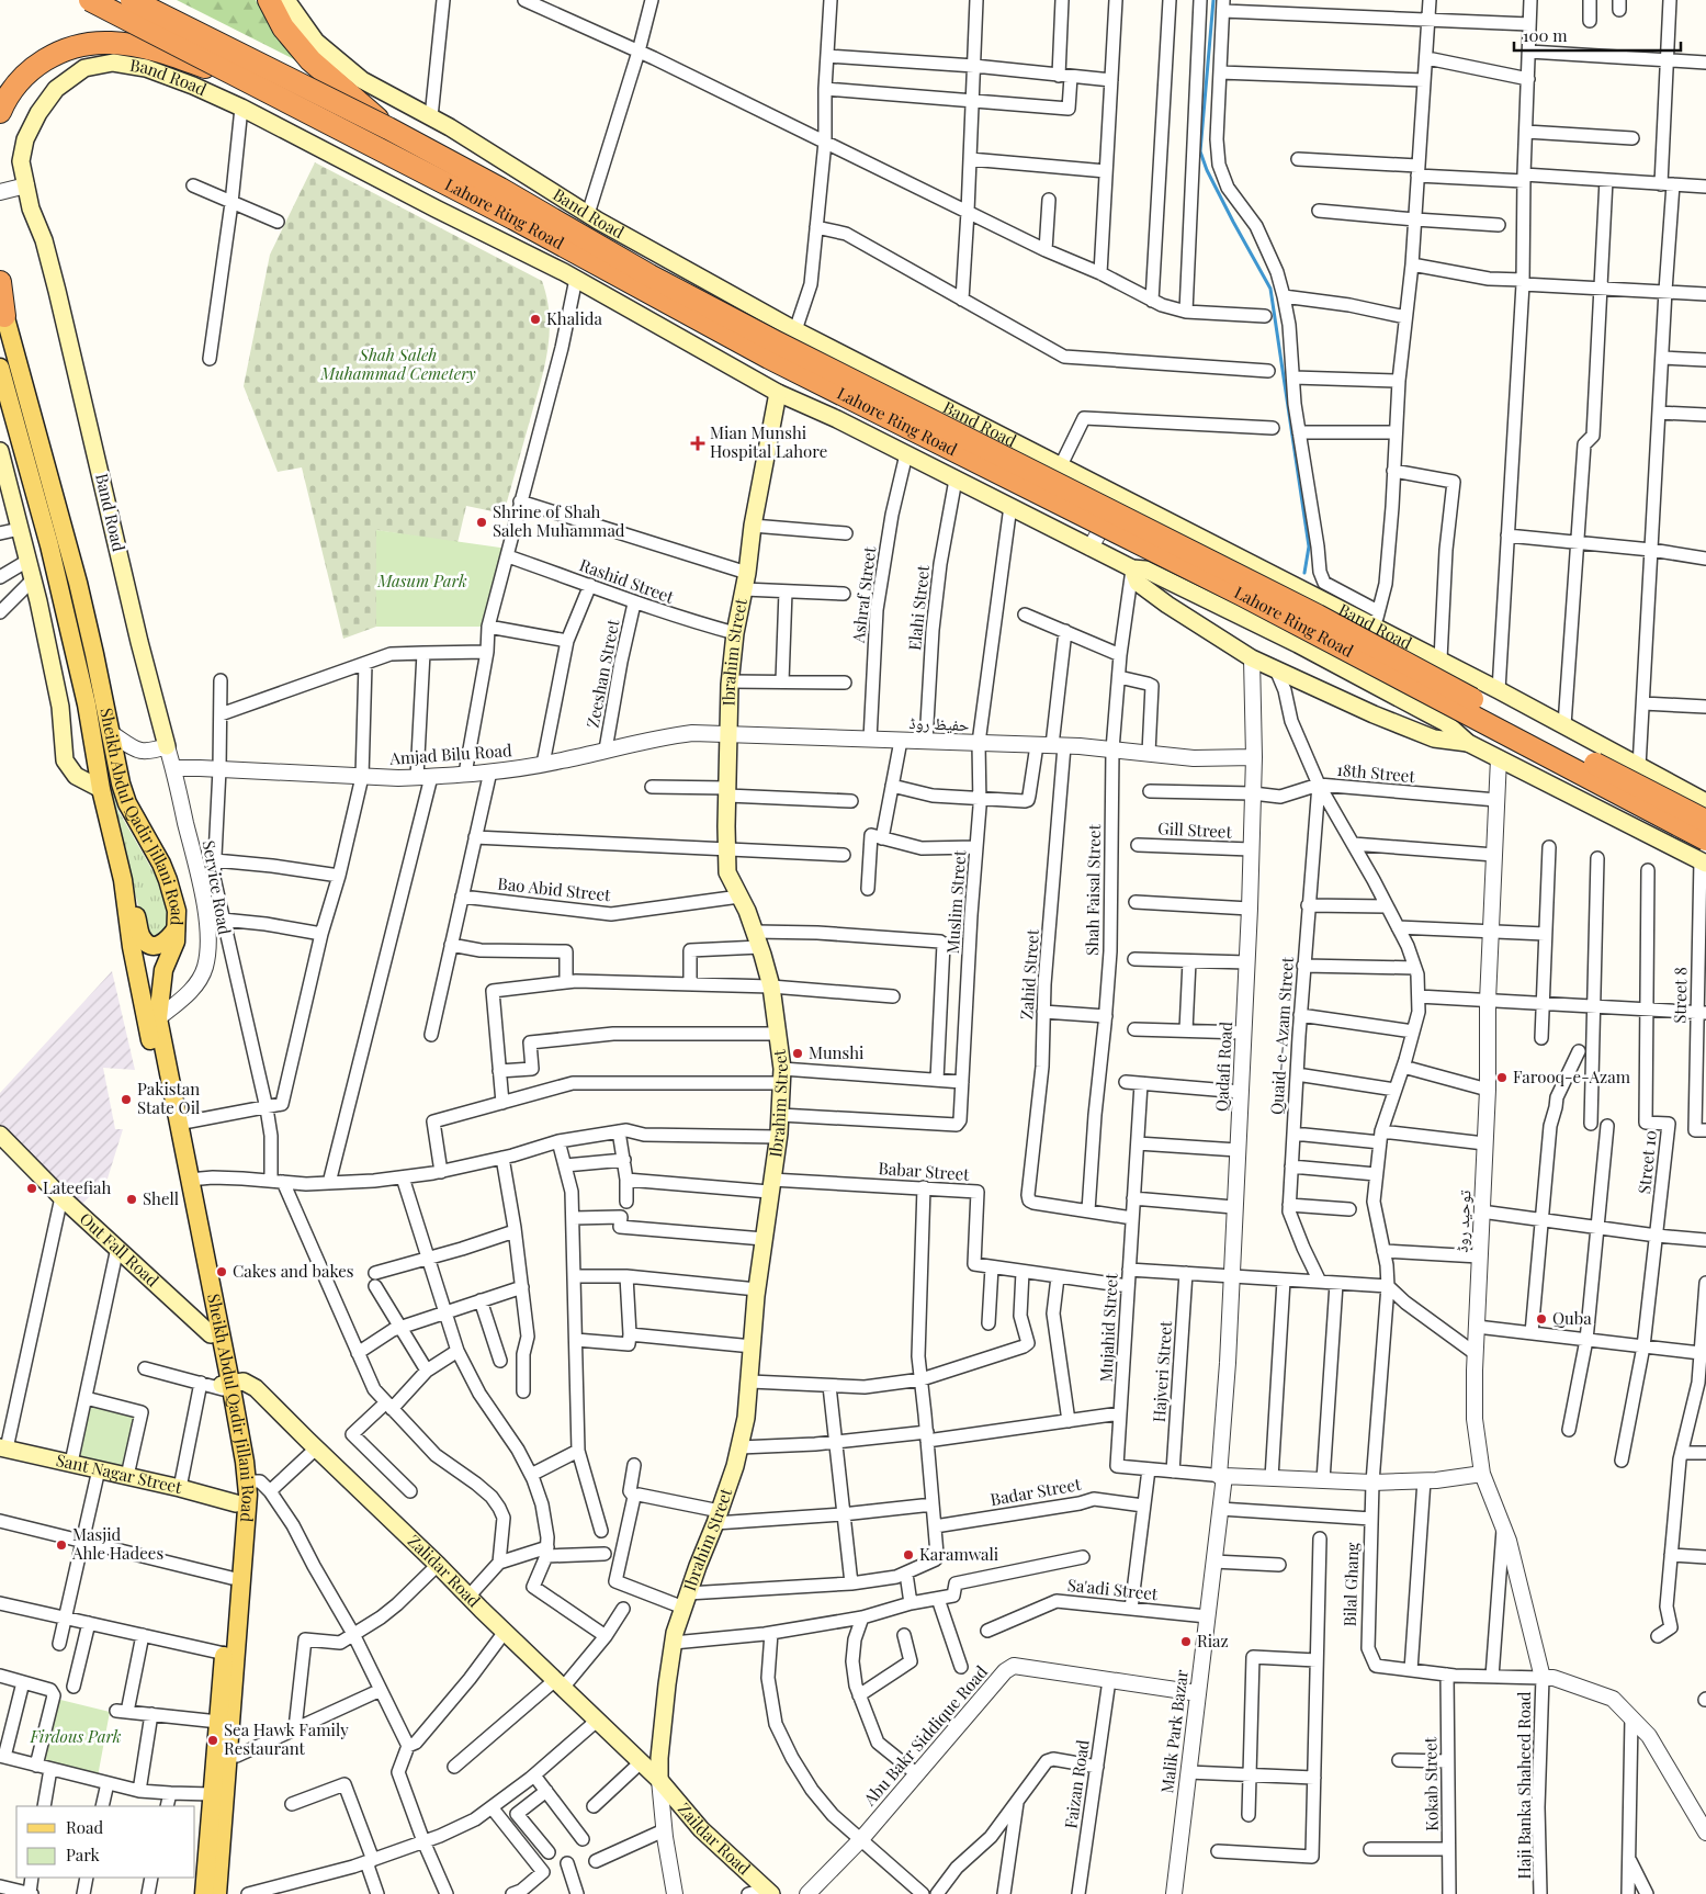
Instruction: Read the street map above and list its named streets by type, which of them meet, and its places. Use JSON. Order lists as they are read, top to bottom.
{
  "streets": {
    "highway": ["Lahore Ring Road"],
    "main road": [
      "Band Road",
      "Ibrahim Street",
      "Sheikh Abdul Qadir Jillani Road",
      "Out Fall Road",
      "Sant Nagar Street",
      "Zalidar Road",
      "Zaildar Road"
    ],
    "street": [
      "Rashid Street",
      "Ashraf Street",
      "Elahi Street",
      "Zeeshan Street",
      "حفیظ روڈ",
      "Amjad Bilu Road",
      "18th Street",
      "Gill Street",
      "Service Road",
      "Bao Abid Street",
      "Shah Faisal Street",
      "Muslim Street",
      "Zahid Street",
      "Street 8",
      "Quaid-e-Azam Street",
      "Qadafi Road",
      "Street 10",
      "Babar Street",
      "توحید روڈ",
      "Mujahid Street",
      "Hajveri Street",
      "Badar Street",
      "Bilal Ghang",
      "Sa'adi Street",
      "Malik Park Bazar",
      "Abu Bakr Siddique Road",
      "Faizan Road",
      "Kokab Street",
      "Haji Banka Shaheed Road"
    ]
  },
  "crossings": [
    ["Band Road", "Ashraf Street"],
    ["Band Road", "Elahi Street"],
    ["Band Road", "Ibrahim Street"],
    ["Band Road", "Service Road"],
    ["Band Road", "Shah Faisal Street"],
    ["Band Road", "Muslim Street"],
    ["Band Road", "Street 8"],
    ["Band Road", "Qadafi Road"],
    ["Band Road", "توحید روڈ"],
    ["Band Road", "Bilal Ghang"],
    ["Rashid Street", "Ibrahim Street"],
    ["Rashid Street", "Zeeshan Street"],
    ["Ashraf Street", "حفیظ روڈ"],
    ["Elahi Street", "حفیظ روڈ"],
    ["Ibrahim Street", "حفیظ روڈ"],
    ["Ibrahim Street", "Amjad Bilu Road"],
    ["Ibrahim Street", "Bao Abid Street"],
    ["Ibrahim Street", "Muslim Street"],
    ["Ibrahim Street", "Babar Street"],
    ["Ibrahim Street", "Zalidar Road"],
    ["Ibrahim Street", "Zaildar Road"],
    ["Zeeshan Street", "Amjad Bilu Road"],
    ["حفیظ روڈ", "Amjad Bilu Road"],
    ["حفیظ روڈ", "Shah Faisal Street"],
    ["حفیظ روڈ", "Muslim Street"],
    ["حفیظ روڈ", "Zahid Street"],
    ["حفیظ روڈ", "Qadafi Road"],
    ["Amjad Bilu Road", "Service Road"],
    ["18th Street", "Quaid-e-Azam Street"],
    ["18th Street", "Qadafi Road"],
    ["18th Street", "توحید روڈ"],
    ["18th Street", "Bilal Ghang"],
    ["Sheikh Abdul Qadir Jillani Road", "Service Road"],
    ["Sheikh Abdul Qadir Jillani Road", "Out Fall Road"],
    ["Sheikh Abdul Qadir Jillani Road", "Sant Nagar Street"],
    ["Sheikh Abdul Qadir Jillani Road", "Zalidar Road"],
    ["Gill Street", "Qadafi Road"],
    ["Shah Faisal Street", "Zahid Street"],
    ["Quaid-e-Azam Street", "Bilal Ghang"],
    ["Qadafi Road", "Mujahid Street"],
    ["Qadafi Road", "Malik Park Bazar"],
    ["Babar Street", "Mujahid Street"],
    ["توحید روڈ", "Bilal Ghang"],
    ["توحید روڈ", "Haji Banka Shaheed Road"],
    ["Mujahid Street", "Hajveri Street"],
    ["Mujahid Street", "Malik Park Bazar"],
    ["Zalidar Road", "Zaildar Road"],
    ["Bilal Ghang", "Kokab Street"],
    ["Bilal Ghang", "Haji Banka Shaheed Road"],
    ["Sa'adi Street", "Malik Park Bazar"],
    ["Malik Park Bazar", "Abu Bakr Siddique Road"],
    ["Abu Bakr Siddique Road", "Faizan Road"]
  ],
  "parks": ["Shah Saleh Muhammad Cemetery", "Masum Park", "Firdous Park"],
  "places": {
    "other": [
      "Khalida",
      "Shrine of Shah Saleh Muhammad",
      "Munshi",
      "Farooq-e-Azam",
      "Pakistan State Oil",
      "Lateefiah",
      "Shell",
      "Cakes and bakes",
      "Quba",
      "Masjid Ahle Hadees",
      "Karamwali",
      "Riaz",
      "Sea Hawk Family Restaurant"
    ],
    "health": ["Mian Munshi Hospital Lahore"]
  },
  "legend": ["Road", "Park"],
  "scale_bar": "100 m"
}
